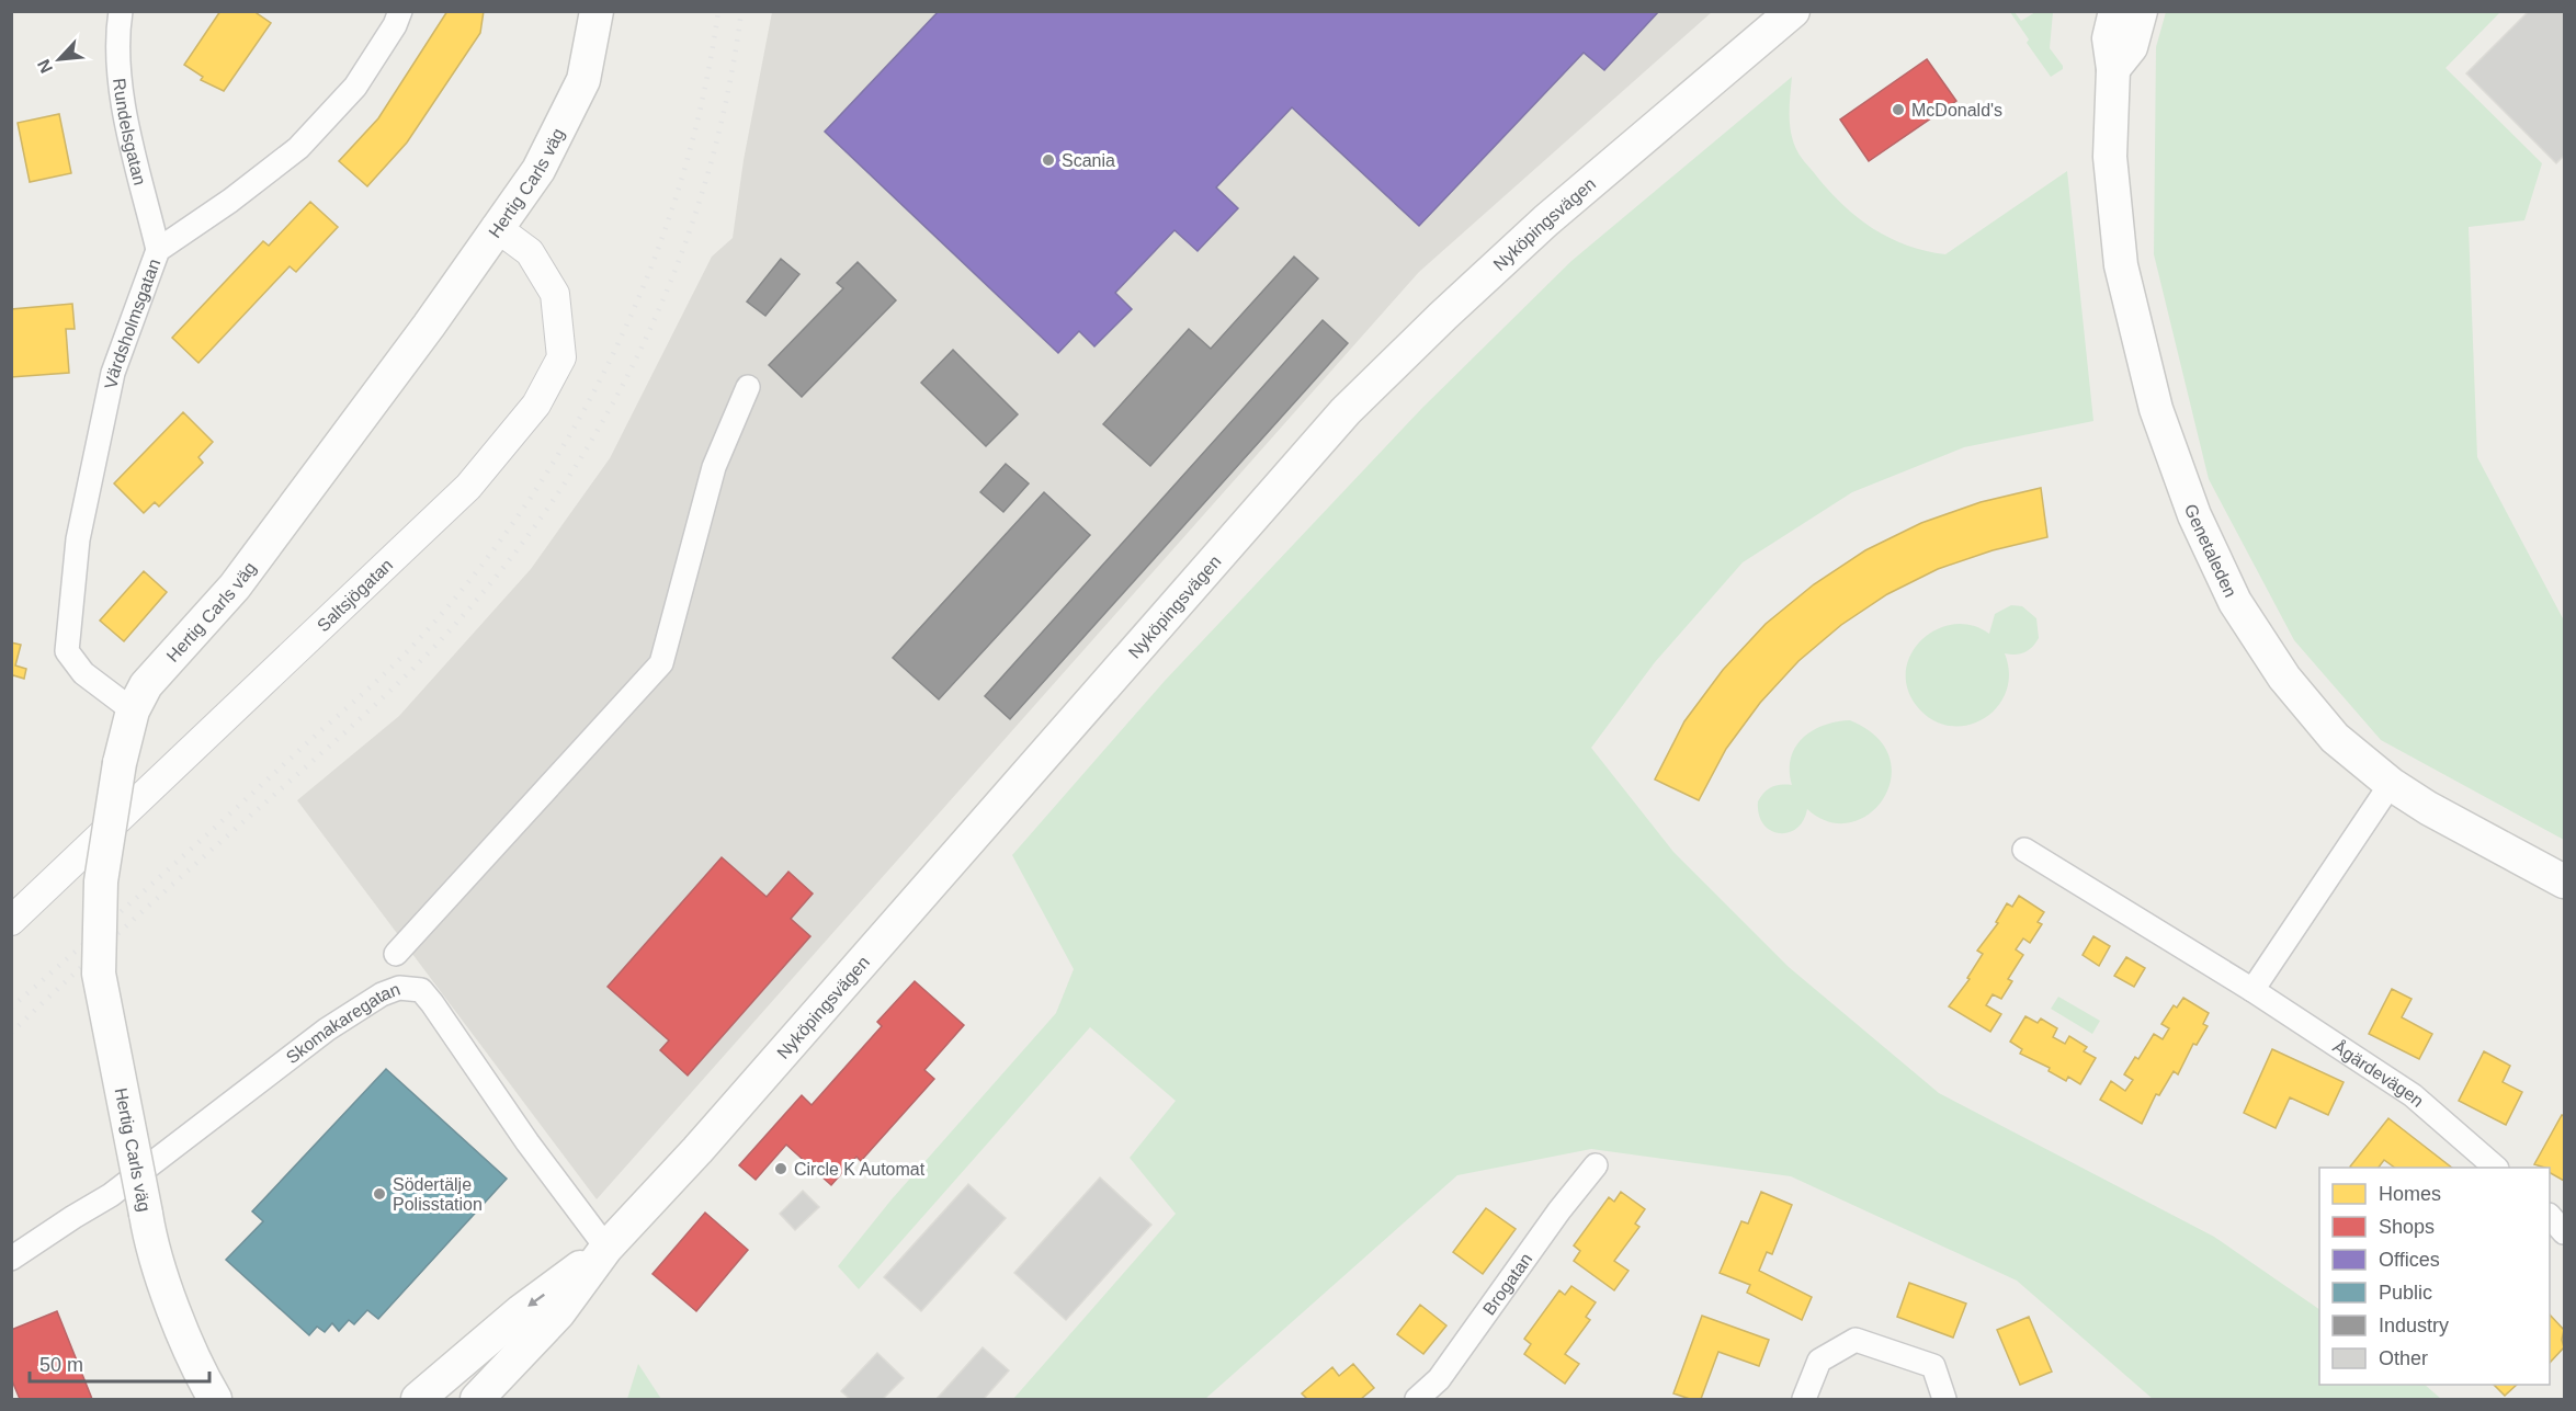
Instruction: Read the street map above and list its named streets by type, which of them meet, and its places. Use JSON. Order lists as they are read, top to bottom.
{
  "streets": {
    "main road": ["Hertig Carls väg", "Nyköpingsvägen", "Genetaleden"],
    "street": [
      "Rundelsgatan",
      "Värdsholmsgatan",
      "Saltsjögatan",
      "Skomakaregatan",
      "Ågärdevägen",
      "Brogatan"
    ]
  },
  "crossings": [
    ["Rundelsgatan", "Värdsholmsgatan"],
    ["Hertig Carls väg", "Värdsholmsgatan"],
    ["Hertig Carls väg", "Saltsjögatan"],
    ["Nyköpingsvägen", "Skomakaregatan"]
  ],
  "places": [
    "McDonald's",
    "Scania",
    "Circle K Automat",
    "Södertälje Polisstation"
  ],
  "legend": [
    "Homes",
    "Shops",
    "Offices",
    "Public",
    "Industry",
    "Other"
  ],
  "scale_bar": "50 m",
  "north": "bottom left"
}
